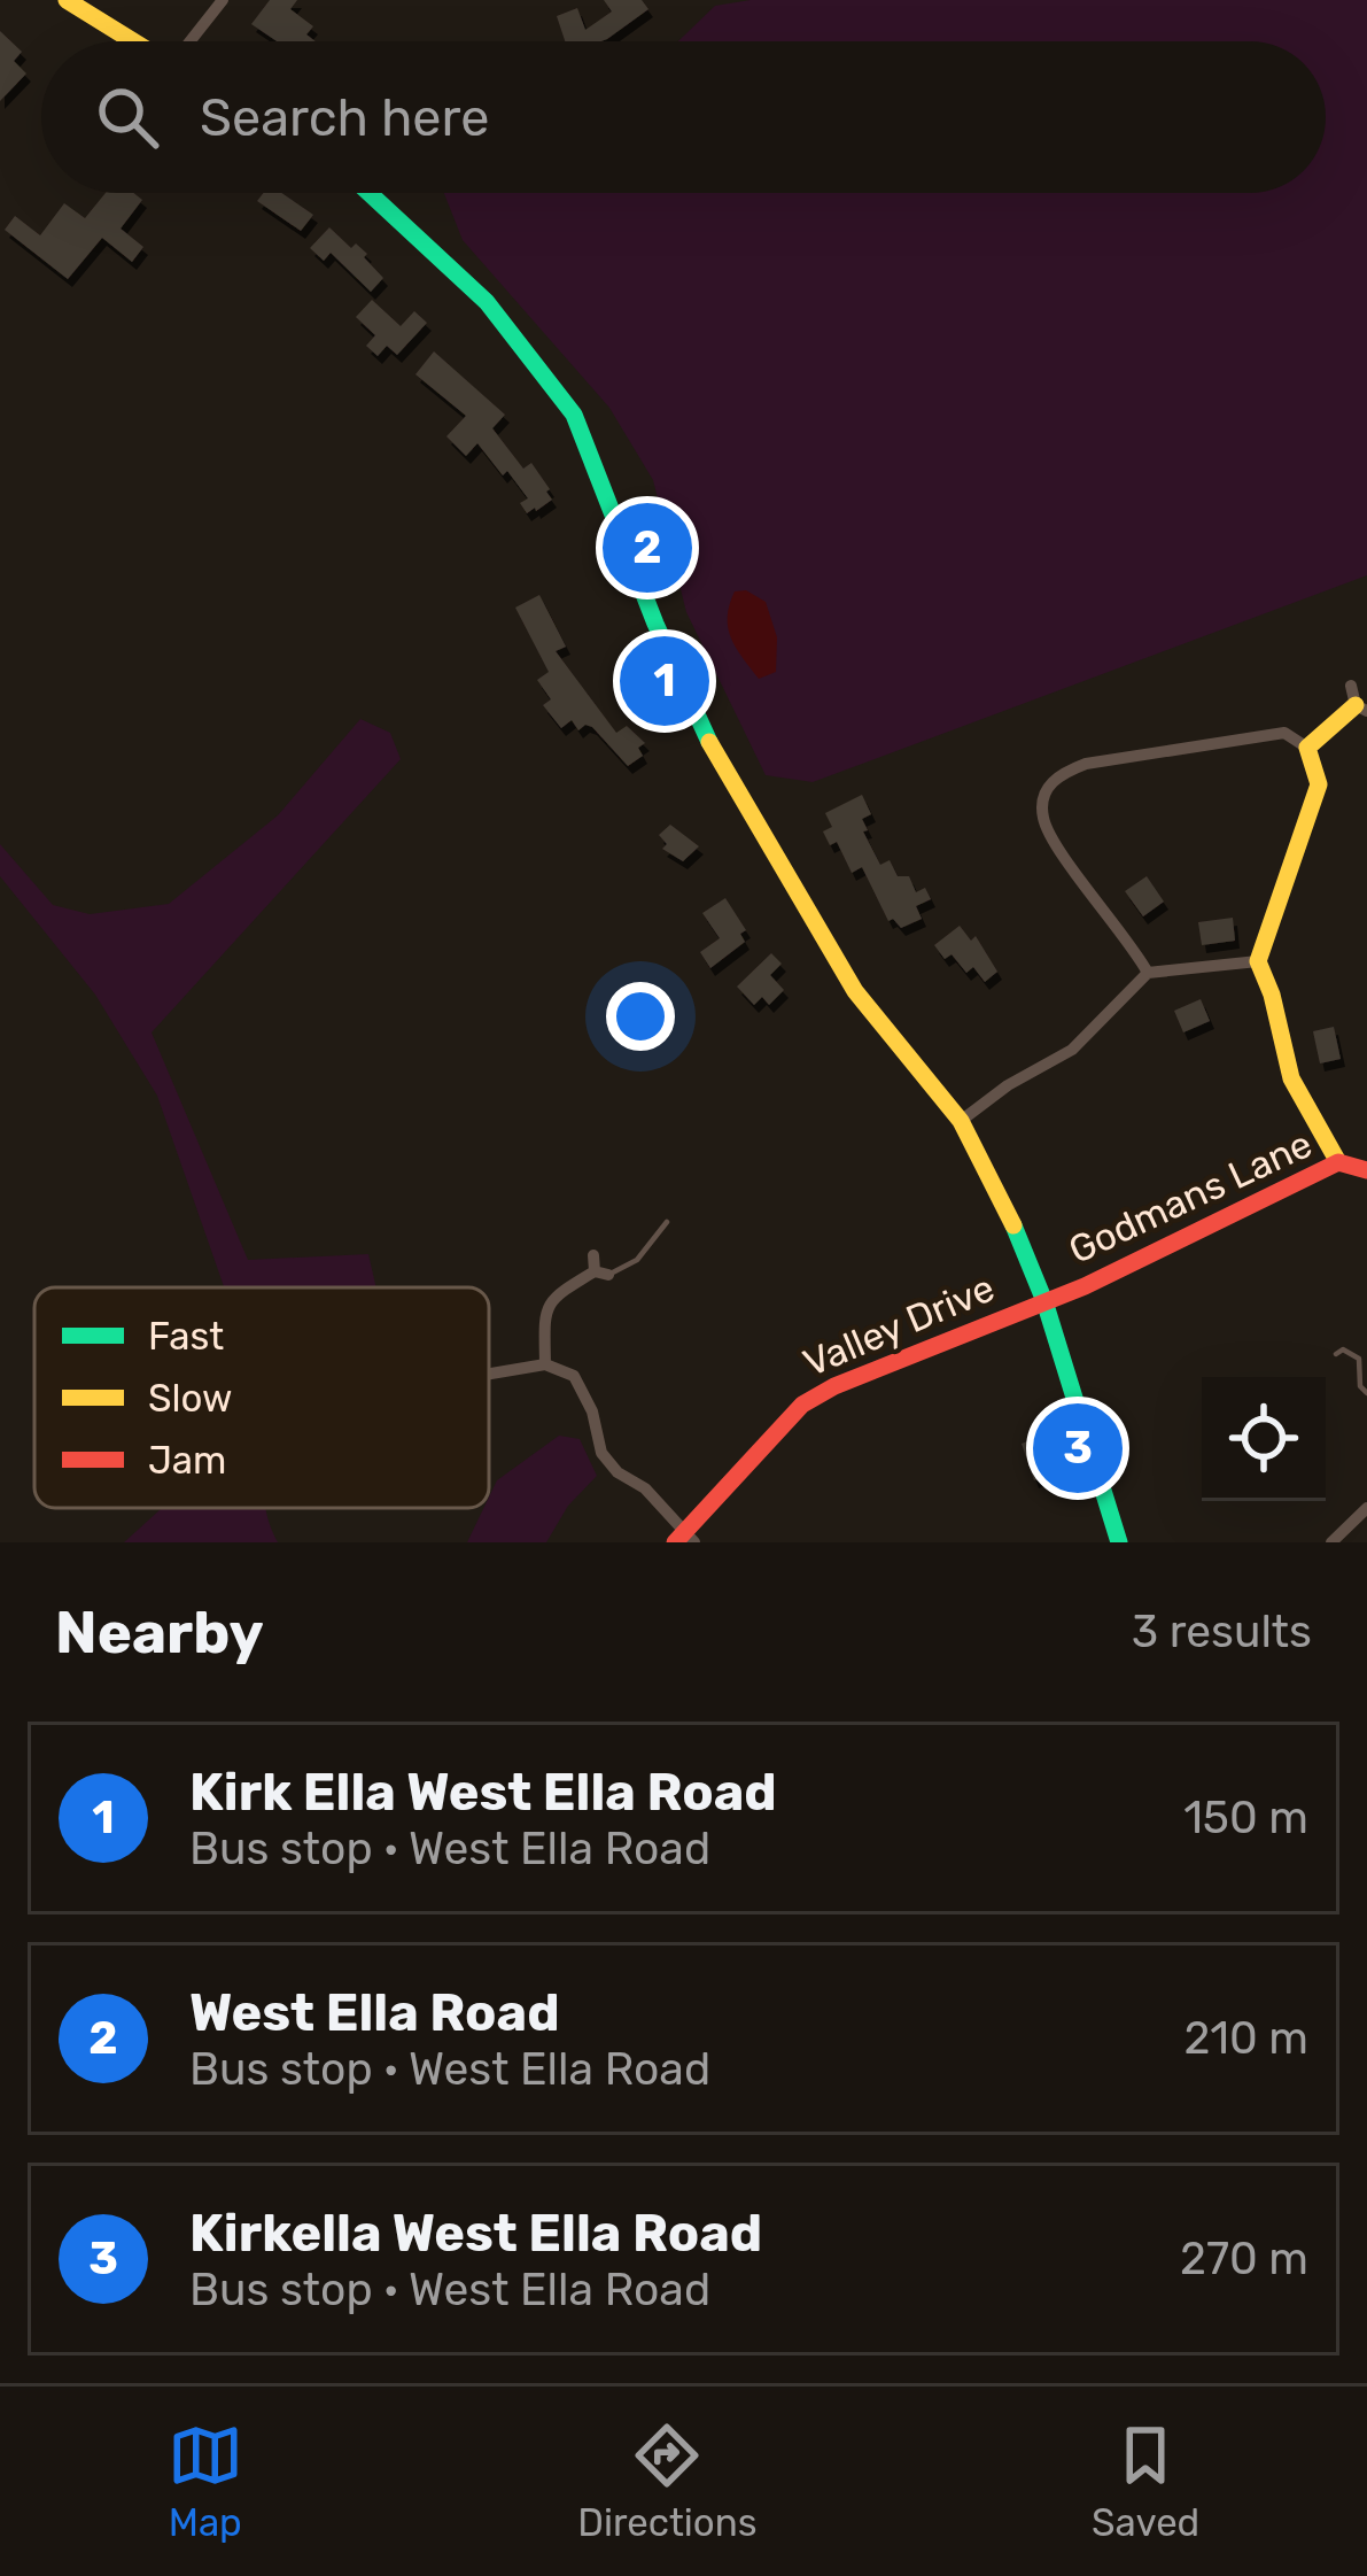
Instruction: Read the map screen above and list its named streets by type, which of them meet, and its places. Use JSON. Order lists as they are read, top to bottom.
{
  "streets": {
    "street": ["Godmans Lane", "Valley Drive"]
  },
  "crossings": [
    ["Godmans Lane", "Valley Drive"]
  ],
  "legend": ["Fast", "Slow", "Jam"],
  "page": {
    "search": "Search here",
    "pins": ["2", "1", "3"],
    "heading": ["Nearby", "3 results"],
    "list": [
      {
        "mark": "1",
        "name": "Kirk Ella West Ella Road",
        "note": "Bus stop · West Ella Road",
        "value": "150 m"
      },
      {
        "mark": "2",
        "name": "West Ella Road",
        "note": "Bus stop · West Ella Road",
        "value": "210 m"
      },
      {
        "mark": "3",
        "name": "Kirkella West Ella Road",
        "note": "Bus stop · West Ella Road",
        "value": "270 m"
      }
    ],
    "nav": ["Map", "Directions", "Saved"]
  }
}
